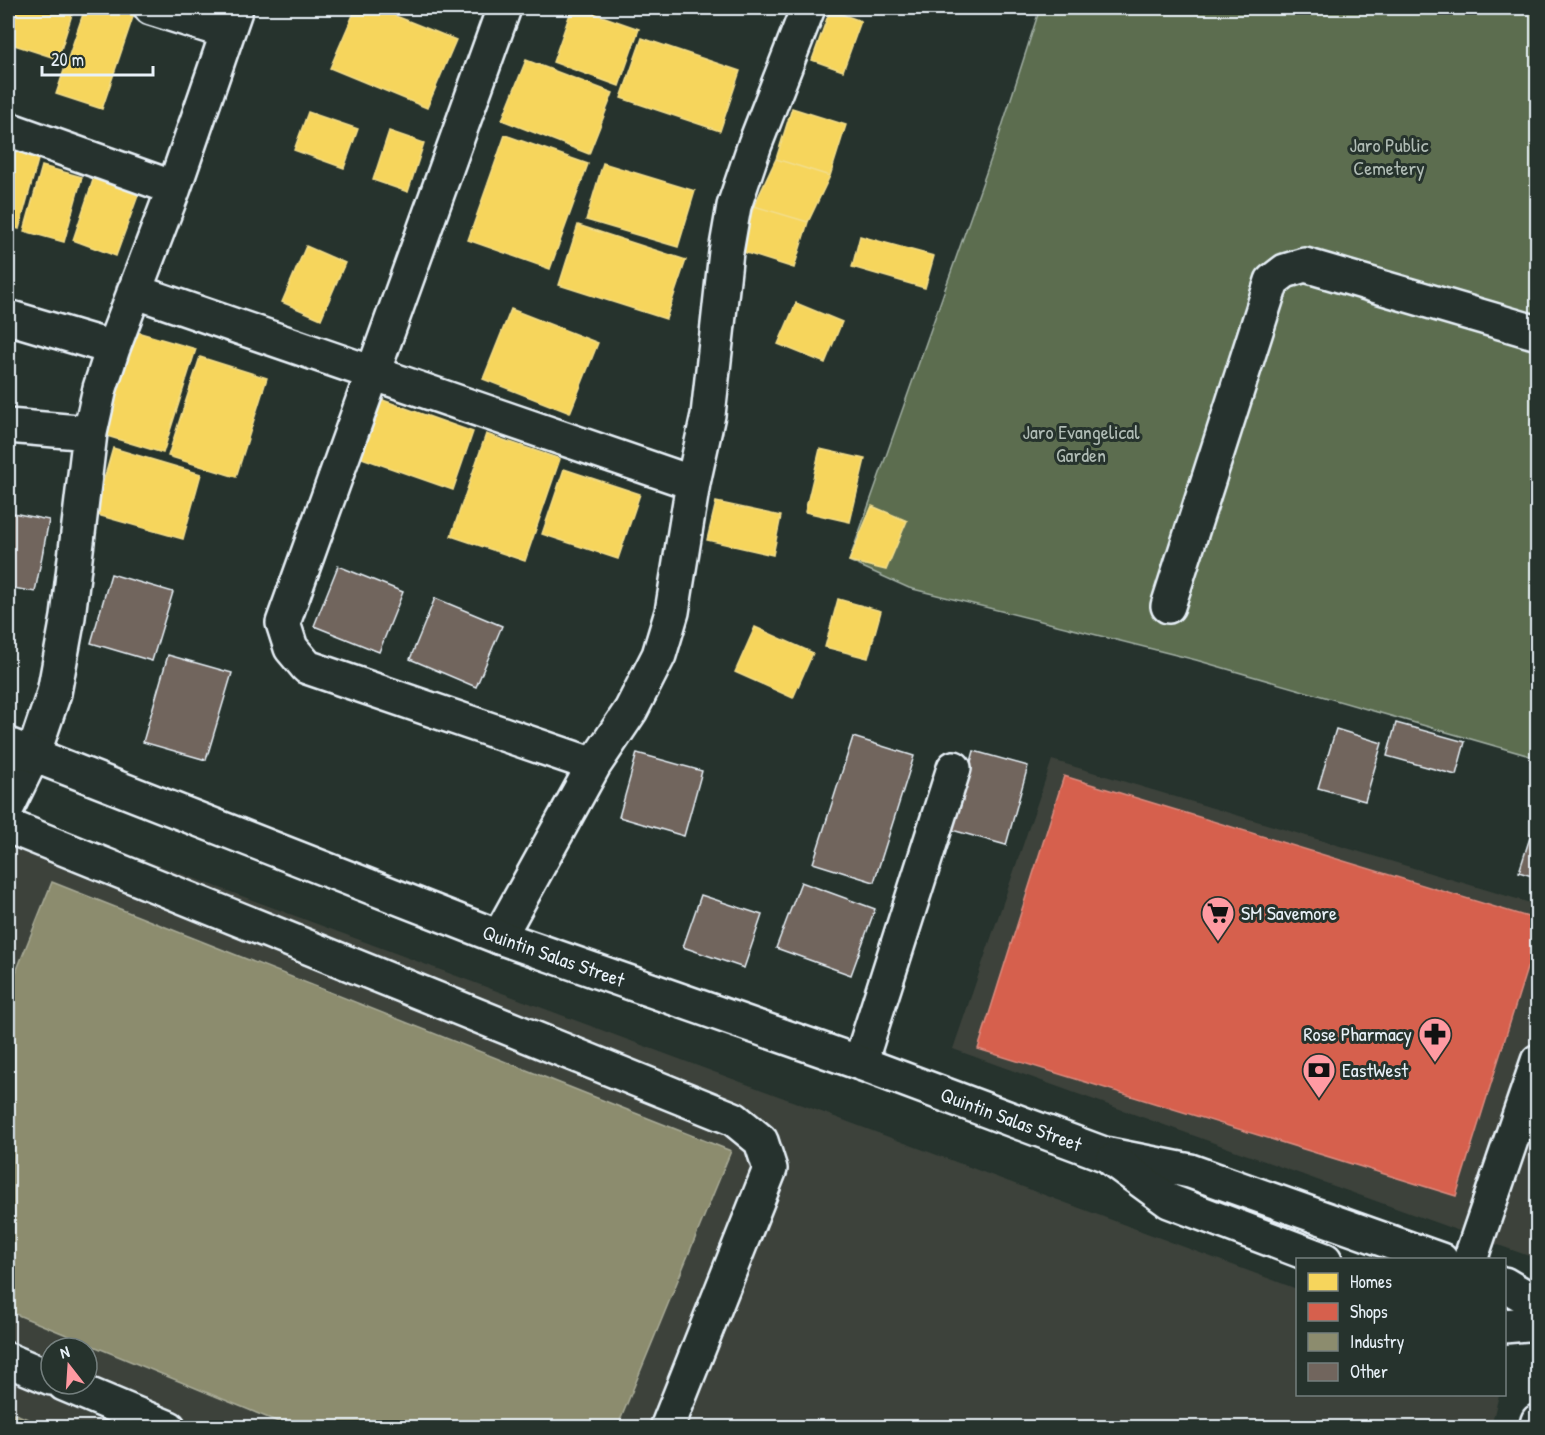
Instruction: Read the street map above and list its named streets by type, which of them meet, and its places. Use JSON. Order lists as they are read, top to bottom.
{
  "streets": {
    "street": ["Quintin Salas Street"]
  },
  "parks": ["Jaro Public Cemetery", "Jaro Evangelical Garden"],
  "places": {
    "supermarket": ["SM Savemore"],
    "pharmacy": ["Rose Pharmacy"],
    "bank": ["EastWest"]
  },
  "legend": [
    "Homes",
    "Shops",
    "Industry",
    "Other"
  ],
  "scale_bar": "20 m",
  "north": "top"
}
